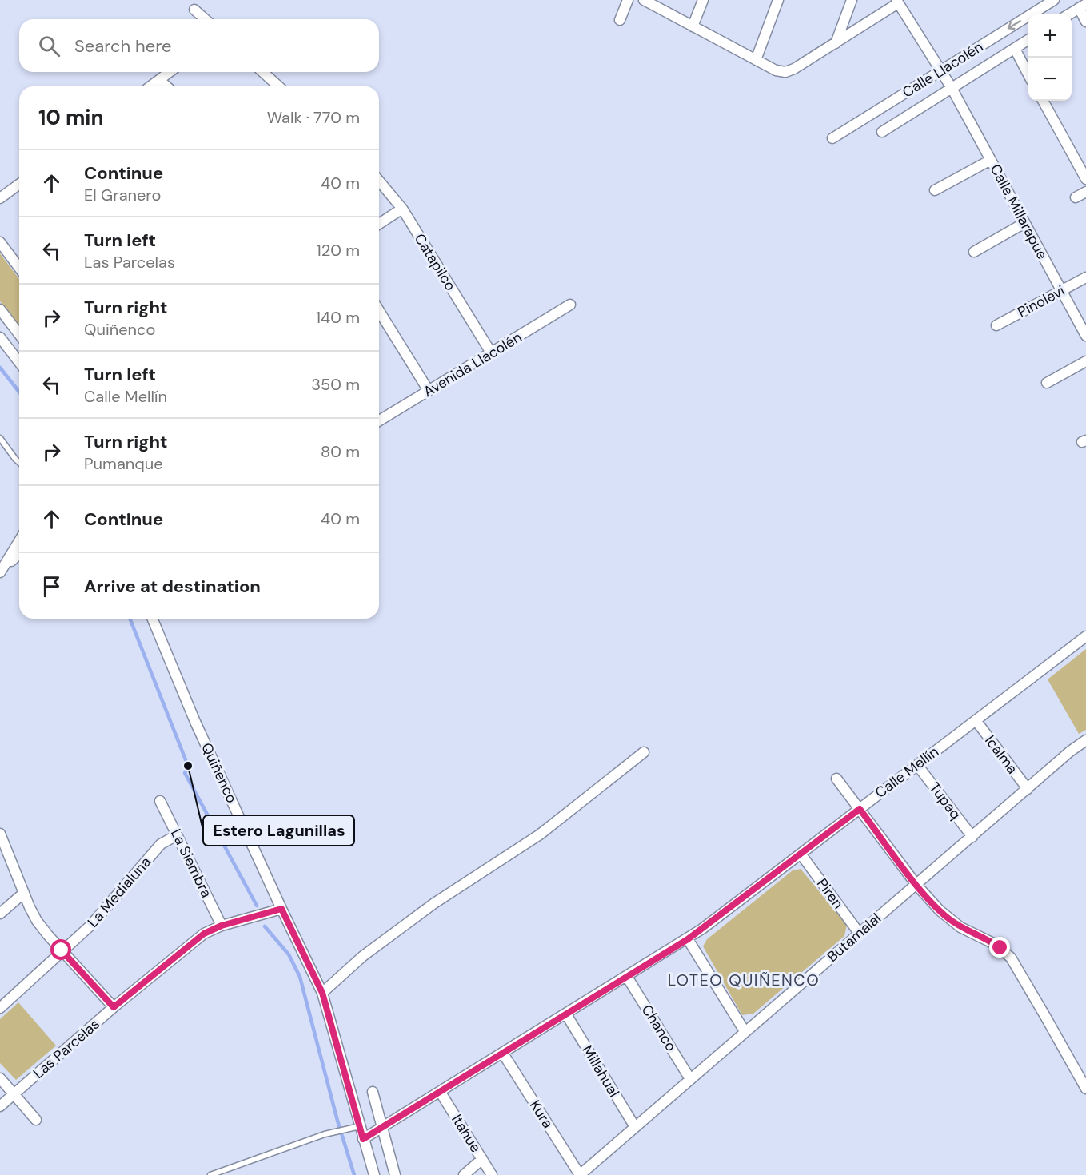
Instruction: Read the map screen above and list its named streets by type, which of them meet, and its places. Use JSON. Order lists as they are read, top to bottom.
{
  "streets": {
    "street": [
      "Calle Llacolén",
      "Calle Millarapue",
      "Catapilco",
      "Pinolevi",
      "Avenida Llacolén",
      "Icalma",
      "Calle Mellín",
      "Quiñenco",
      "Tupaq",
      "La Siembra",
      "La Medialuna",
      "Piren",
      "Butamalal",
      "Chanco",
      "Las Parcelas",
      "Millahual",
      "Kura",
      "Itahue"
    ]
  },
  "crossings": [
    ["Calle Llacolén", "Calle Millarapue"],
    ["Calle Millarapue", "Pinolevi"],
    ["Catapilco", "Avenida Llacolén"],
    ["Icalma", "Calle Mellín"],
    ["Icalma", "Butamalal"],
    ["Calle Mellín", "Quiñenco"],
    ["Calle Mellín", "Tupaq"],
    ["Calle Mellín", "Piren"],
    ["Calle Mellín", "Chanco"],
    ["Calle Mellín", "Millahual"],
    ["Calle Mellín", "Kura"],
    ["Calle Mellín", "Itahue"],
    ["Quiñenco", "Las Parcelas"],
    ["Tupaq", "Butamalal"],
    ["La Siembra", "La Medialuna"],
    ["La Siembra", "Las Parcelas"],
    ["Piren", "Butamalal"],
    ["Butamalal", "Chanco"],
    ["Butamalal", "Millahual"],
    ["Butamalal", "Kura"]
  ],
  "districts": ["LOTEO QUIÑENCO"],
  "places": ["Estero Lagunillas"],
  "page": {
    "map_buttons": ["+", "−"],
    "search": "Search here",
    "heading": ["10 min", "Walk · 770 m"],
    "list": [
      ["Continue", "El Granero", "40 m"],
      ["Turn left", "Las Parcelas", "120 m"],
      ["Turn right", "Quiñenco", "140 m"],
      ["Turn left", "Calle Mellín", "350 m"],
      ["Turn right", "Pumanque", "80 m"],
      ["Continue", "40 m"],
      "Arrive at destination"
    ]
  }
}
